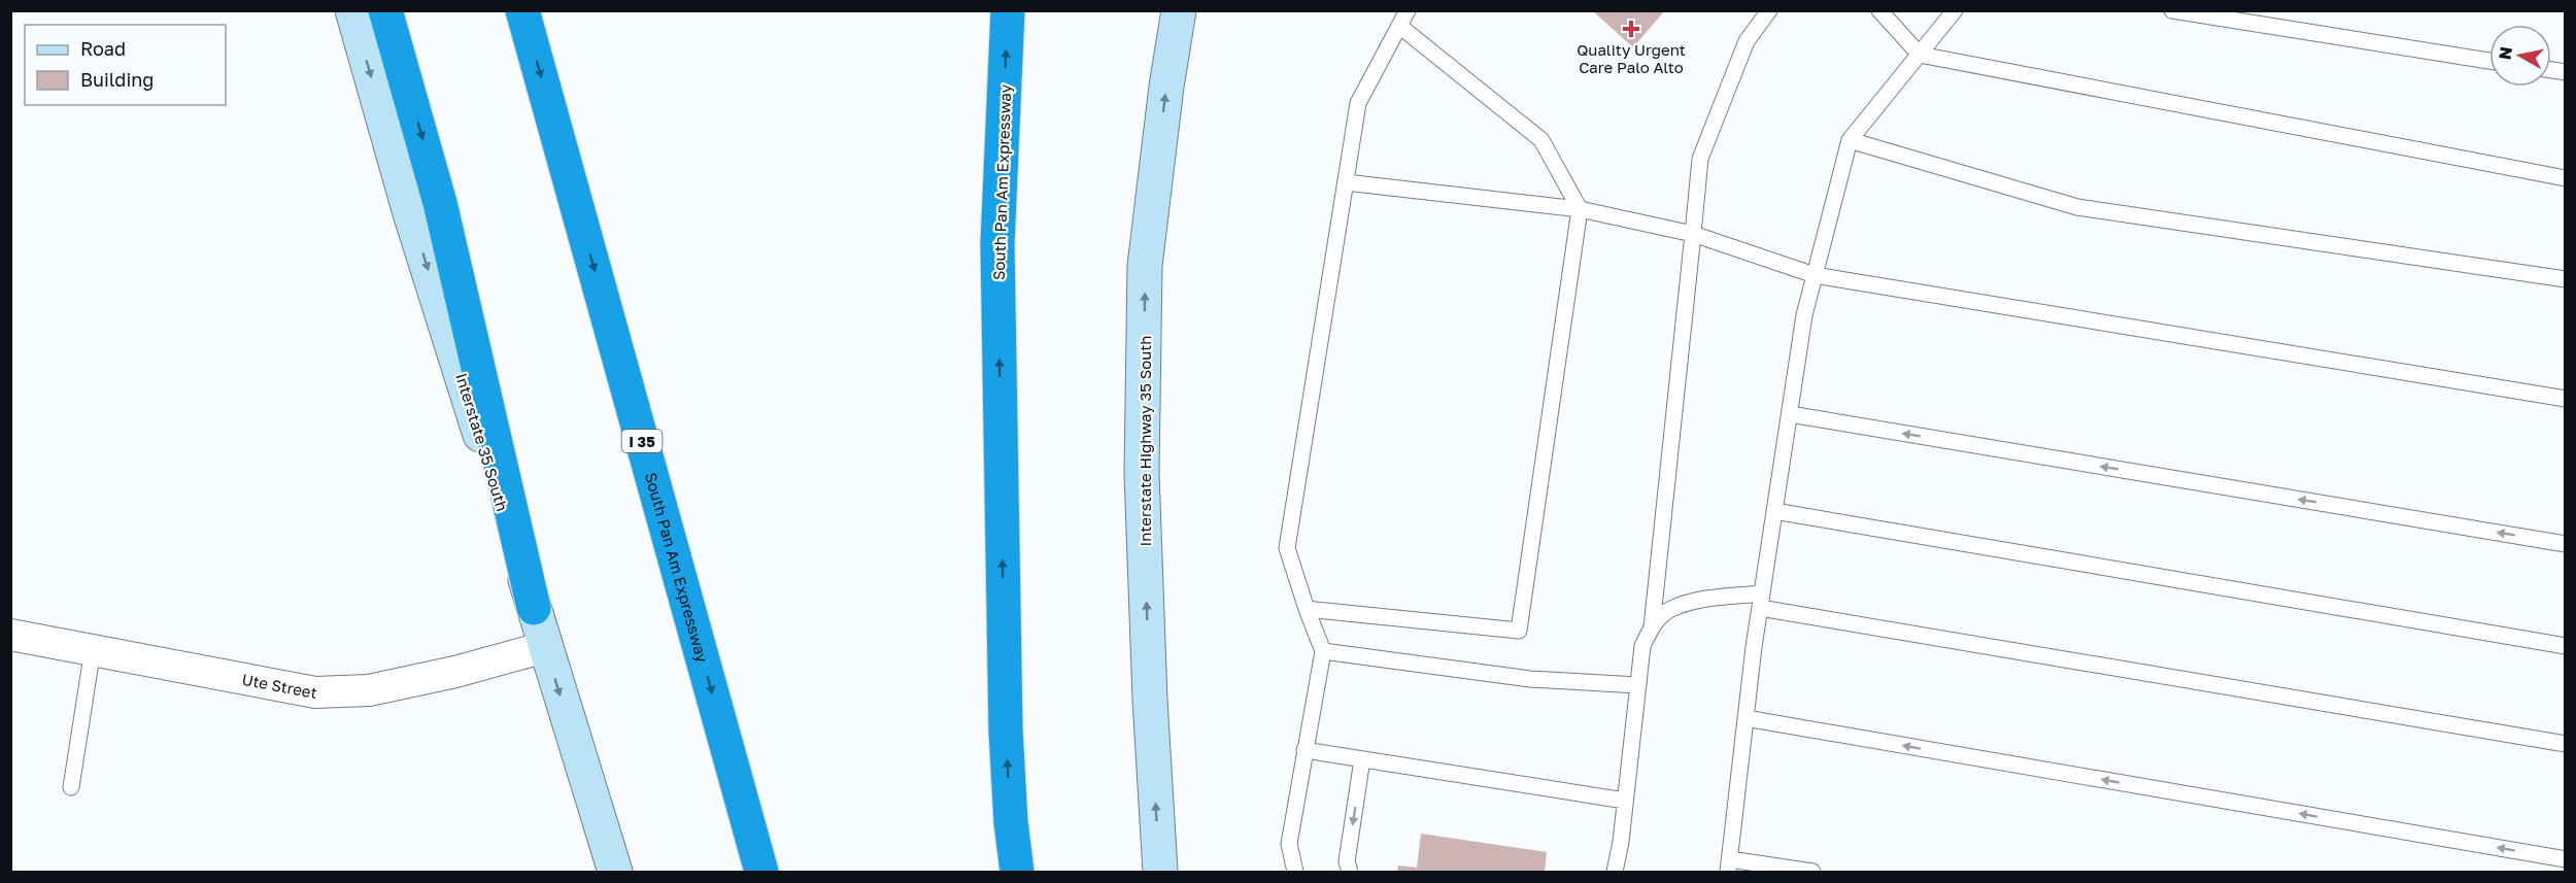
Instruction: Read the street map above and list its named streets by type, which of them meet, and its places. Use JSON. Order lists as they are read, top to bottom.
{
  "streets": {
    "highway": ["South Pan Am Expressway", "I 35"],
    "main road": ["Interstate Highway 35 South", "Interstate 35 South"],
    "street": ["Ute Street"]
  },
  "crossings": [
    ["Interstate 35 South", "Ute Street"]
  ],
  "one_way": ["Interstate Highway 35 South", "Interstate 35 South"],
  "places": {
    "health": ["Quality Urgent Care Palo Alto"]
  },
  "legend": ["Road", "Building"],
  "north": "left"
}
